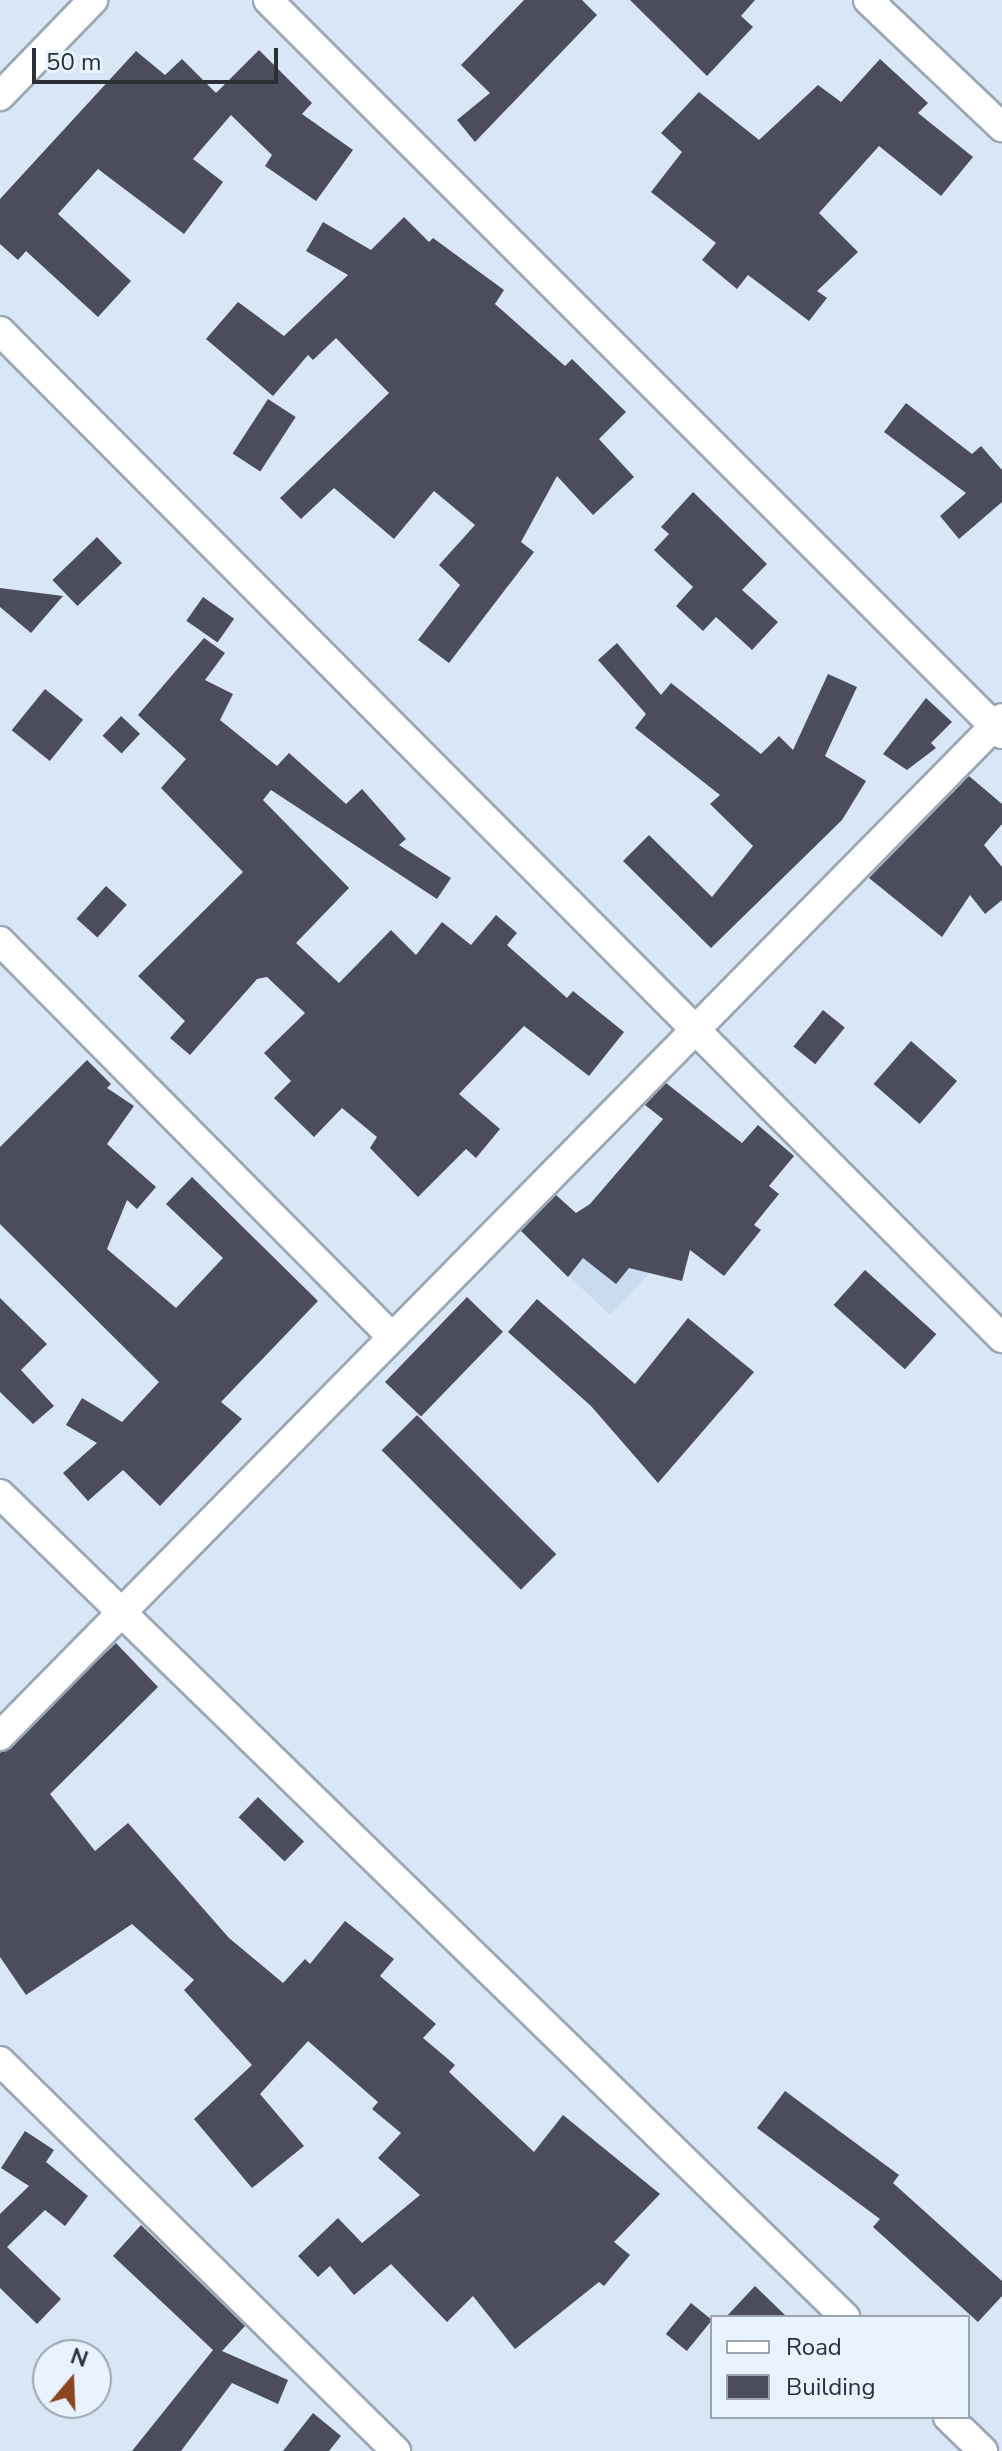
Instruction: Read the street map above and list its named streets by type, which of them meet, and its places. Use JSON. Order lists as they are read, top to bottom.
{
  "legend": ["Road", "Building"],
  "scale_bar": "50 m",
  "north": "top"
}
